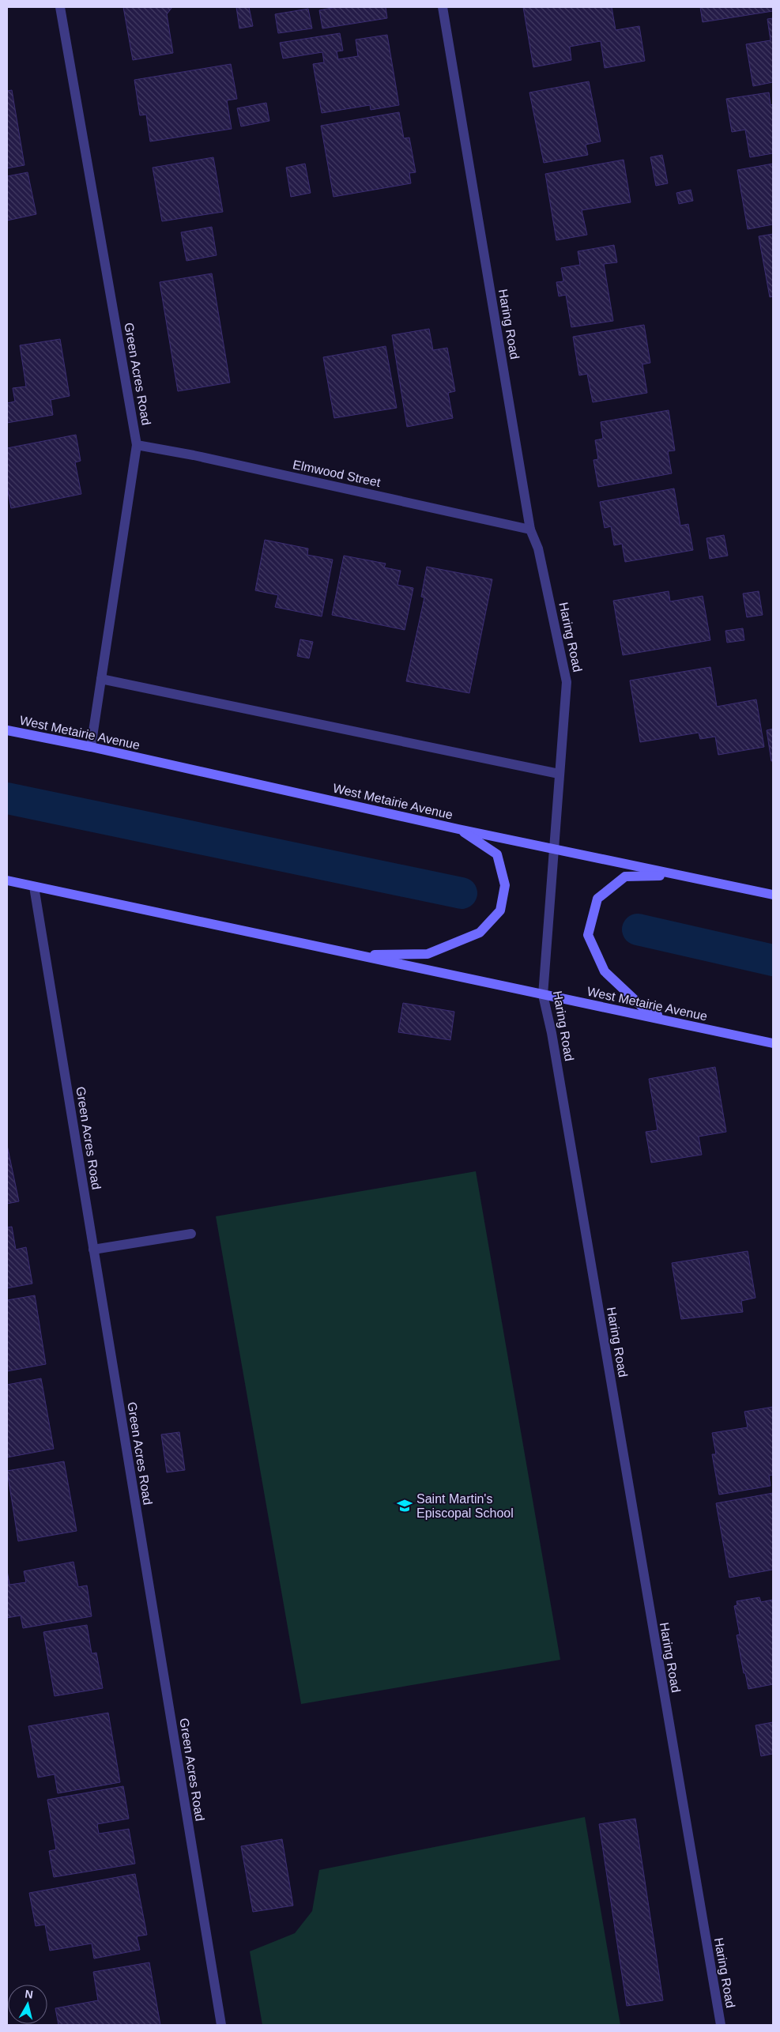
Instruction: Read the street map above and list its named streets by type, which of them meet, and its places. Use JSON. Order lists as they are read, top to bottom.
{
  "streets": {
    "main road": ["West Metairie Avenue"],
    "street": ["Haring Road", "Green Acres Road", "Elmwood Street"]
  },
  "crossings": [
    ["Haring Road", "Elmwood Street"],
    ["Haring Road", "West Metairie Avenue"],
    ["Green Acres Road", "Elmwood Street"],
    ["Green Acres Road", "West Metairie Avenue"]
  ],
  "places": {
    "school or university": ["Saint Martin's Episcopal School"]
  },
  "north": "top"
}
